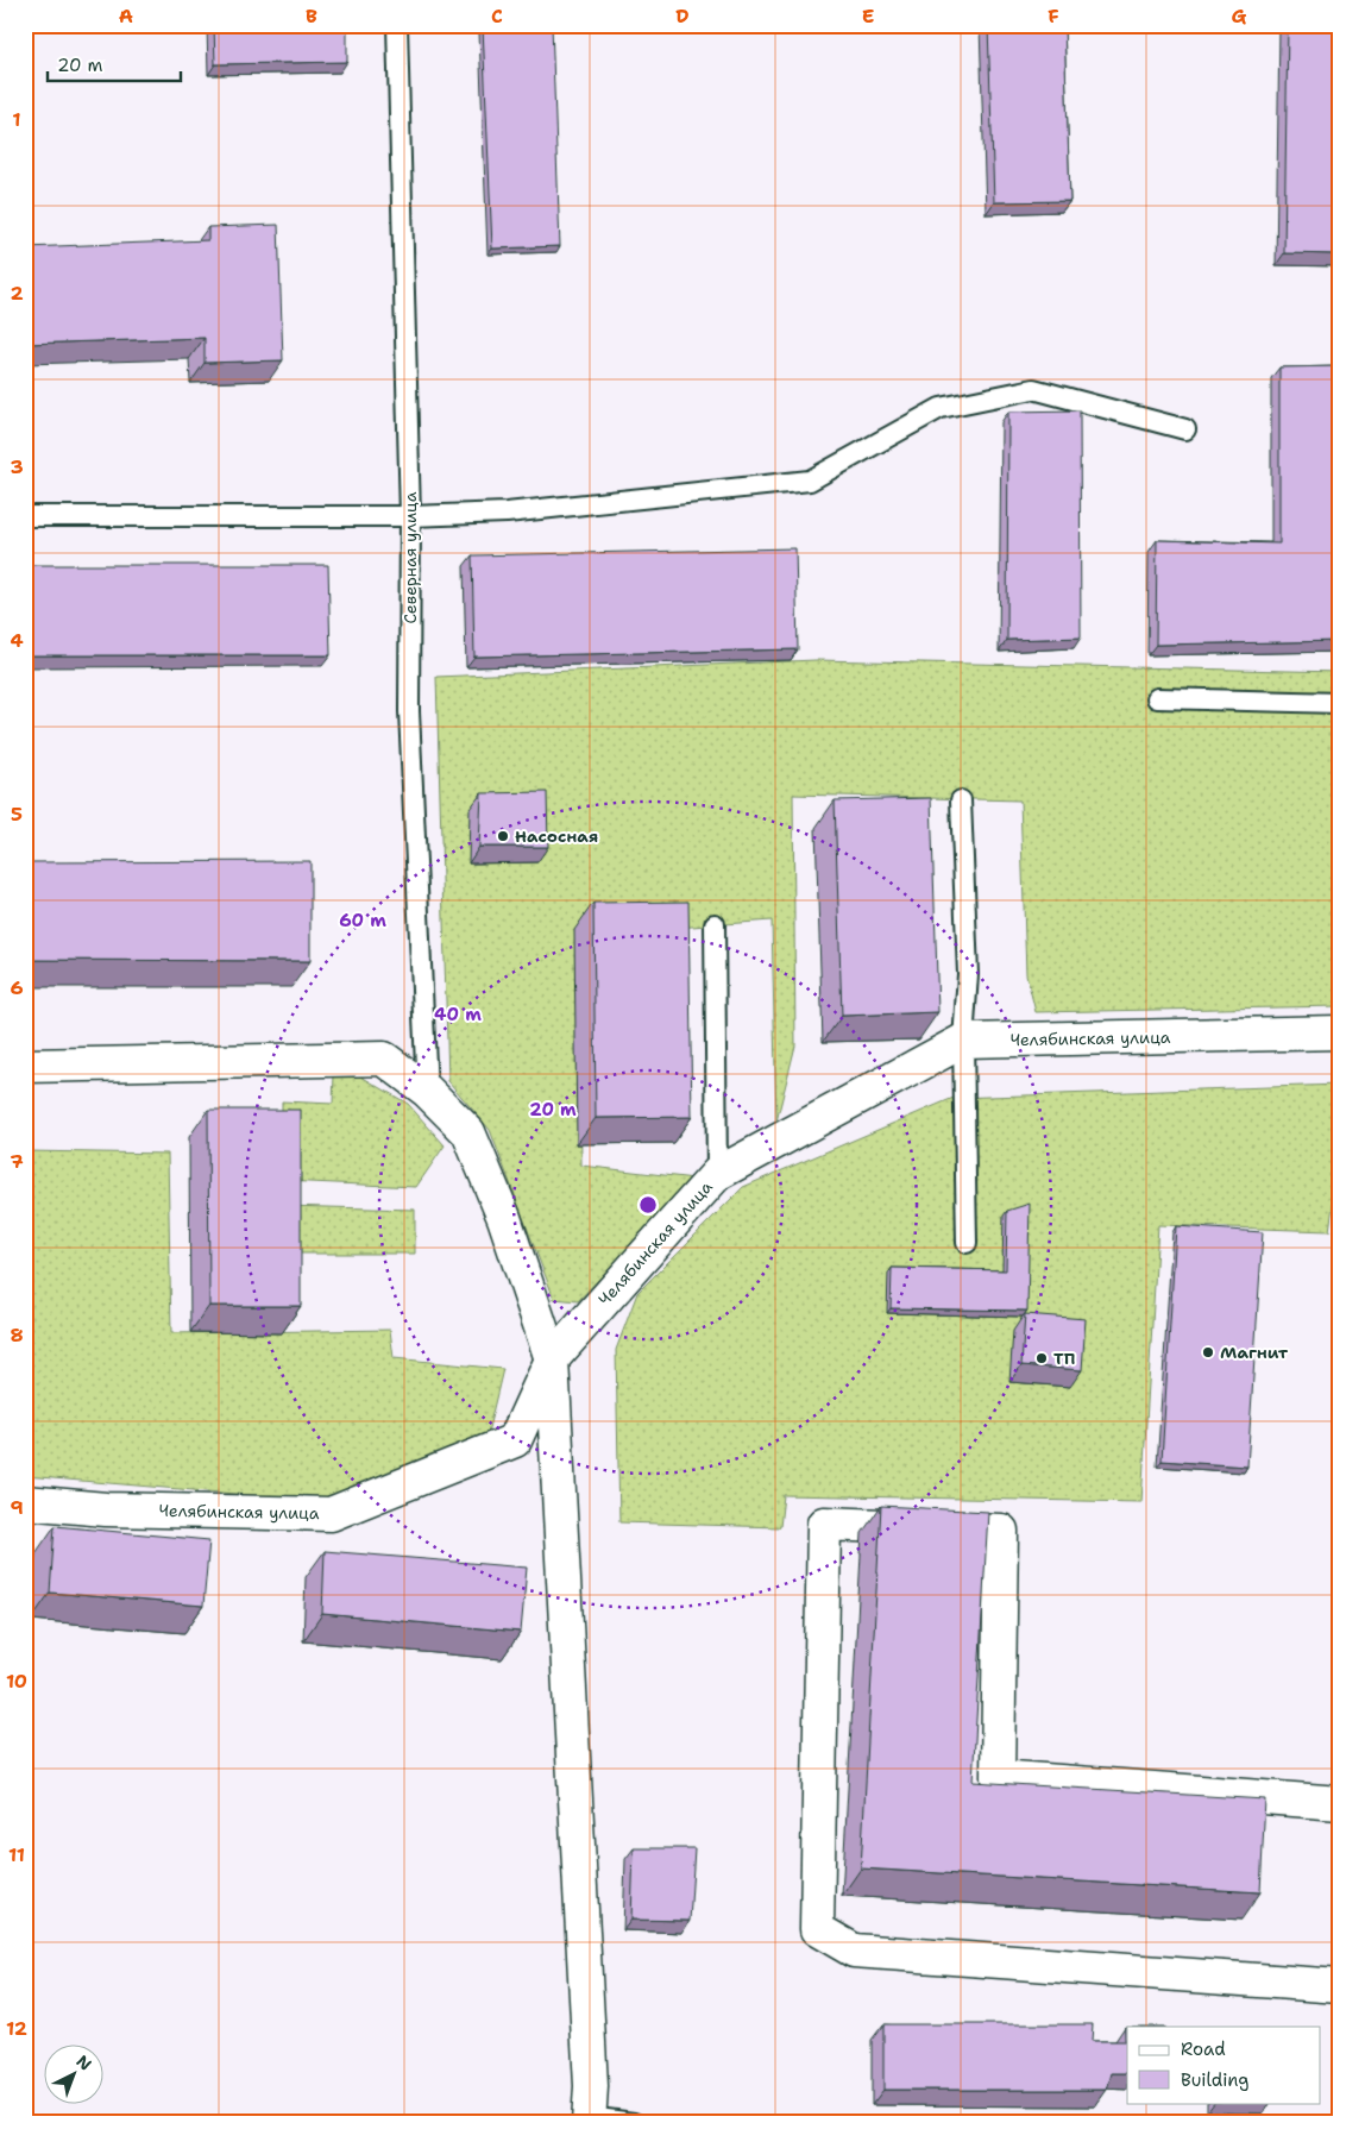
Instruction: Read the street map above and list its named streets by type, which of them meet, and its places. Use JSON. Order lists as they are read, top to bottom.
{
  "streets": {
    "street": ["Челябинская улица"],
    "lane": ["Северная улица"]
  },
  "places": ["Насосная", "Магнит", "ТП"],
  "legend": ["Road", "Building"],
  "scale_bar": "20 m",
  "north": "top right",
  "grid": {
    "columns": [
      "A",
      "B",
      "C",
      "D",
      "E",
      "F",
      "G"
    ],
    "rows": [
      "1",
      "2",
      "3",
      "4",
      "5",
      "6",
      "7",
      "8",
      "9",
      "10",
      "11",
      "12"
    ]
  },
  "rings": ["60 m", "40 m", "20 m"]
}
